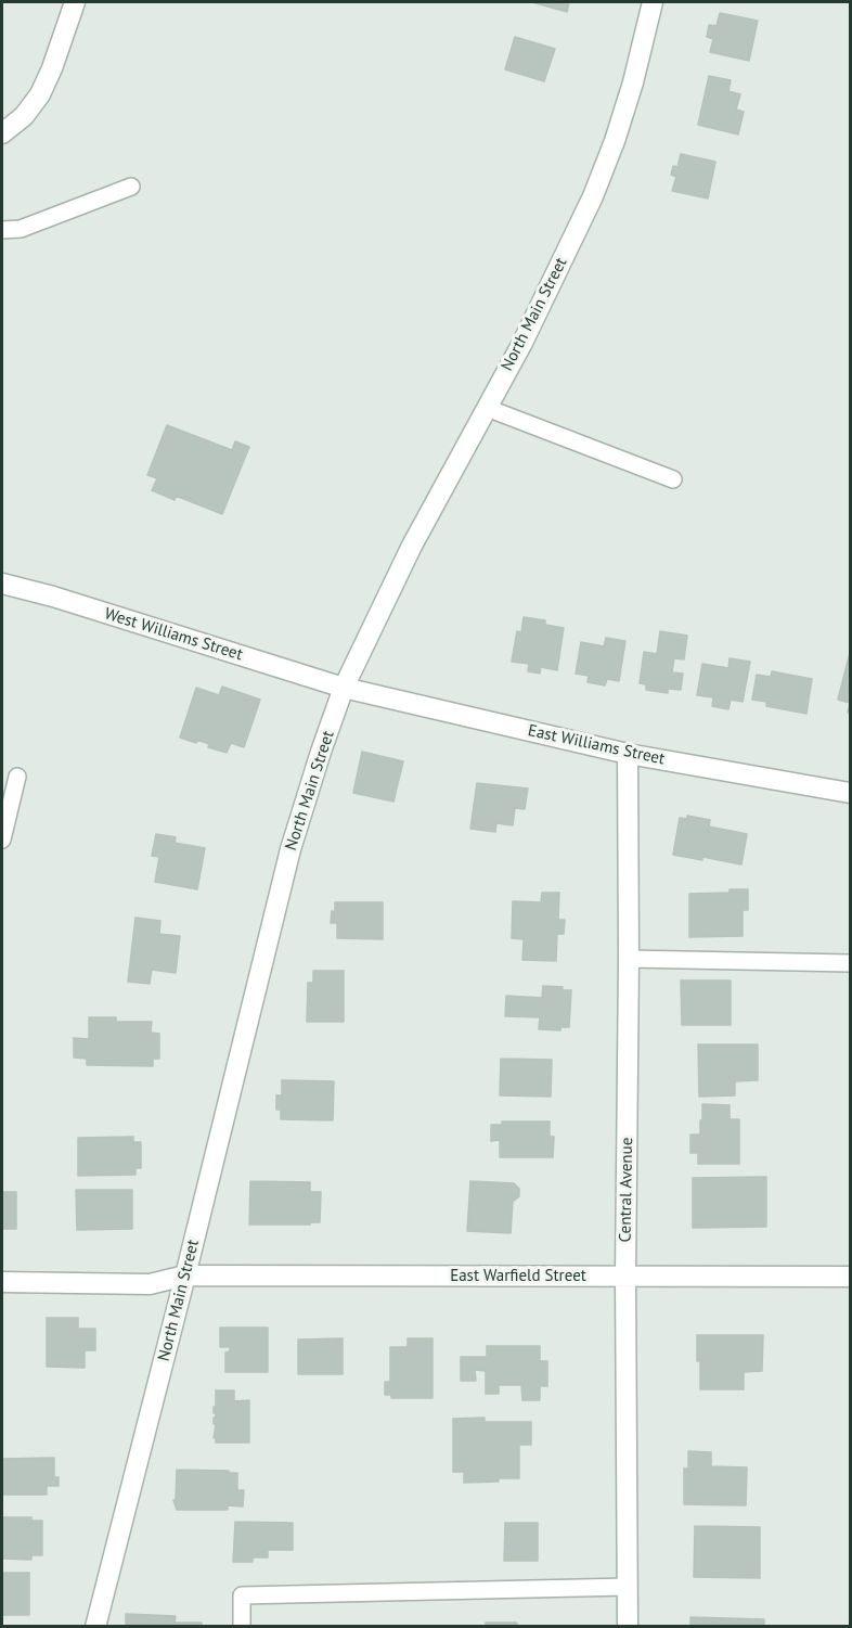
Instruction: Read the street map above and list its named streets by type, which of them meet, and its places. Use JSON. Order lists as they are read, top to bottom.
{
  "streets": {
    "street": [
      "North Main Street",
      "West Williams Street",
      "East Williams Street",
      "Central Avenue",
      "East Warfield Street"
    ]
  },
  "crossings": [
    ["North Main Street", "West Williams Street"],
    ["North Main Street", "East Williams Street"],
    ["North Main Street", "East Warfield Street"],
    ["West Williams Street", "East Williams Street"],
    ["East Williams Street", "Central Avenue"],
    ["Central Avenue", "East Warfield Street"]
  ]
}
